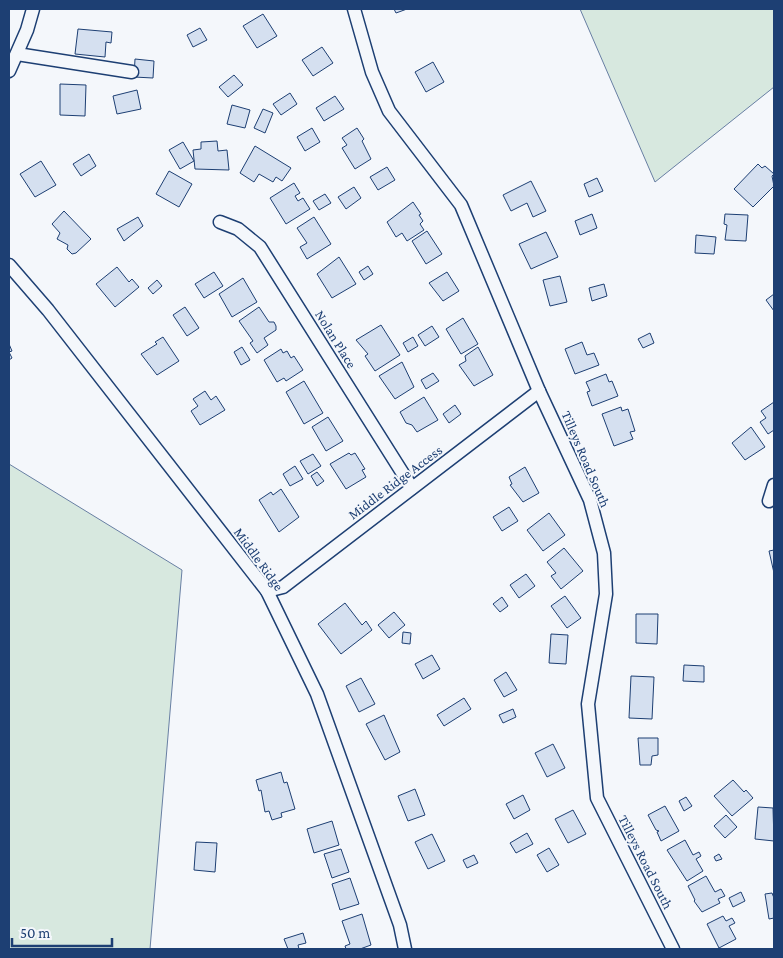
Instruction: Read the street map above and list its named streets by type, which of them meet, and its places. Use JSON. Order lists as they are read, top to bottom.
{
  "streets": {
    "street": [
      "Nolan Place",
      "Tilleys Road South",
      "Middle Ridge Access",
      "Middle Ridge"
    ]
  },
  "crossings": [
    ["Nolan Place", "Middle Ridge Access"],
    ["Tilleys Road South", "Middle Ridge Access"],
    ["Middle Ridge Access", "Middle Ridge"]
  ],
  "scale_bar": "50 m"
}
